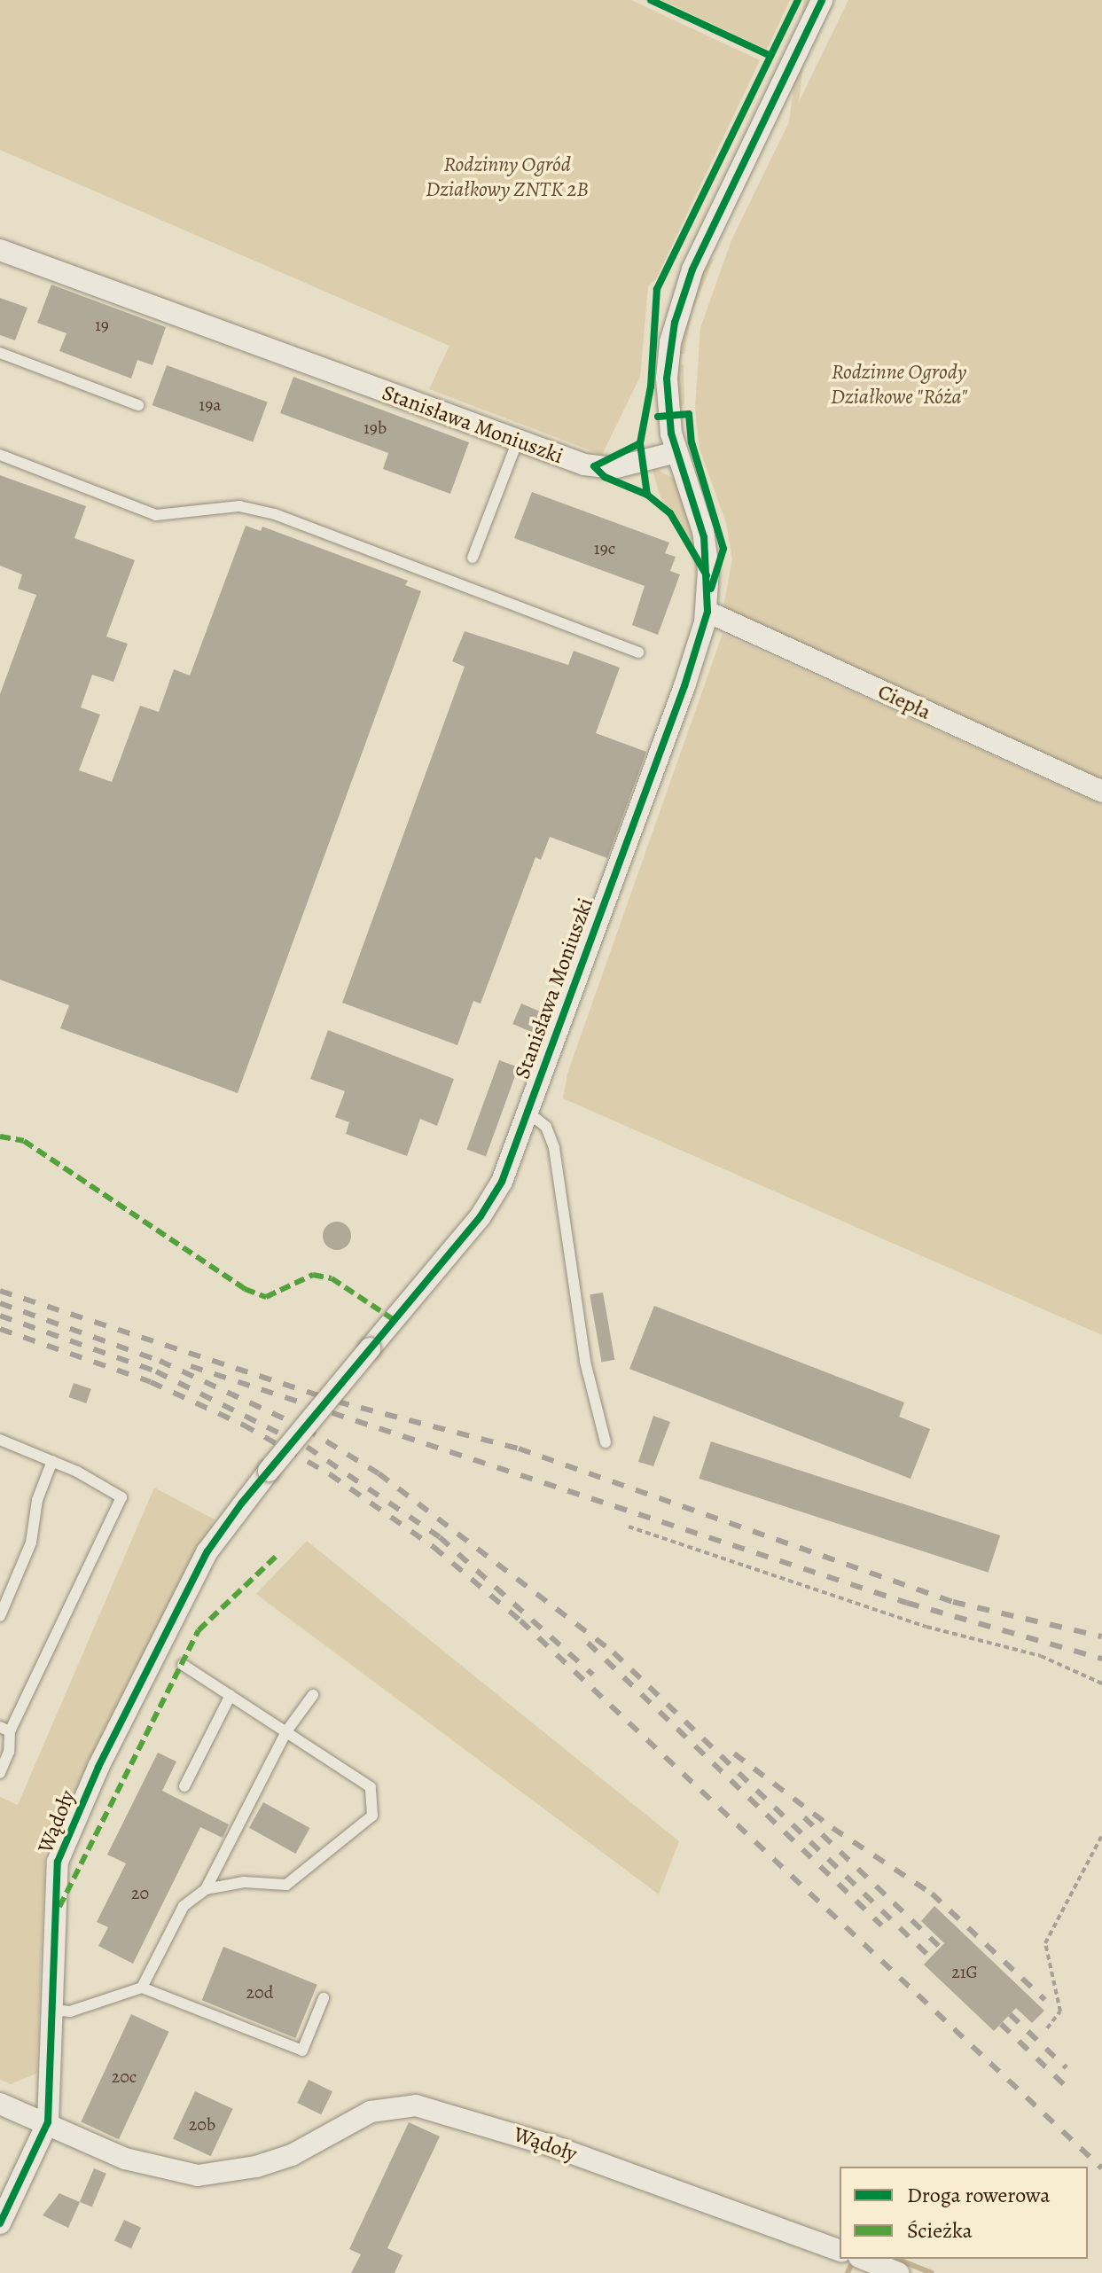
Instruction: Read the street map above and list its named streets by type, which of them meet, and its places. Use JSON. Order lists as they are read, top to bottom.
{
  "streets": {
    "street": ["Stanisława Moniuszki", "Ciepła", "Wądoły"]
  },
  "crossings": [
    ["Stanisława Moniuszki", "Ciepła"],
    ["Stanisława Moniuszki", "Wądoły"]
  ],
  "parks": ["Rodzinny Ogród Działkowy ZNTK 2B", "Rodzinne Ogrody Działkowe \"Róża\""],
  "house_numbers": [
    "19",
    "19a",
    "19b",
    "19c",
    "20",
    "21G",
    "20d",
    "20c",
    "20b"
  ],
  "legend": ["Droga rowerowa", "Ścieżka"]
}
